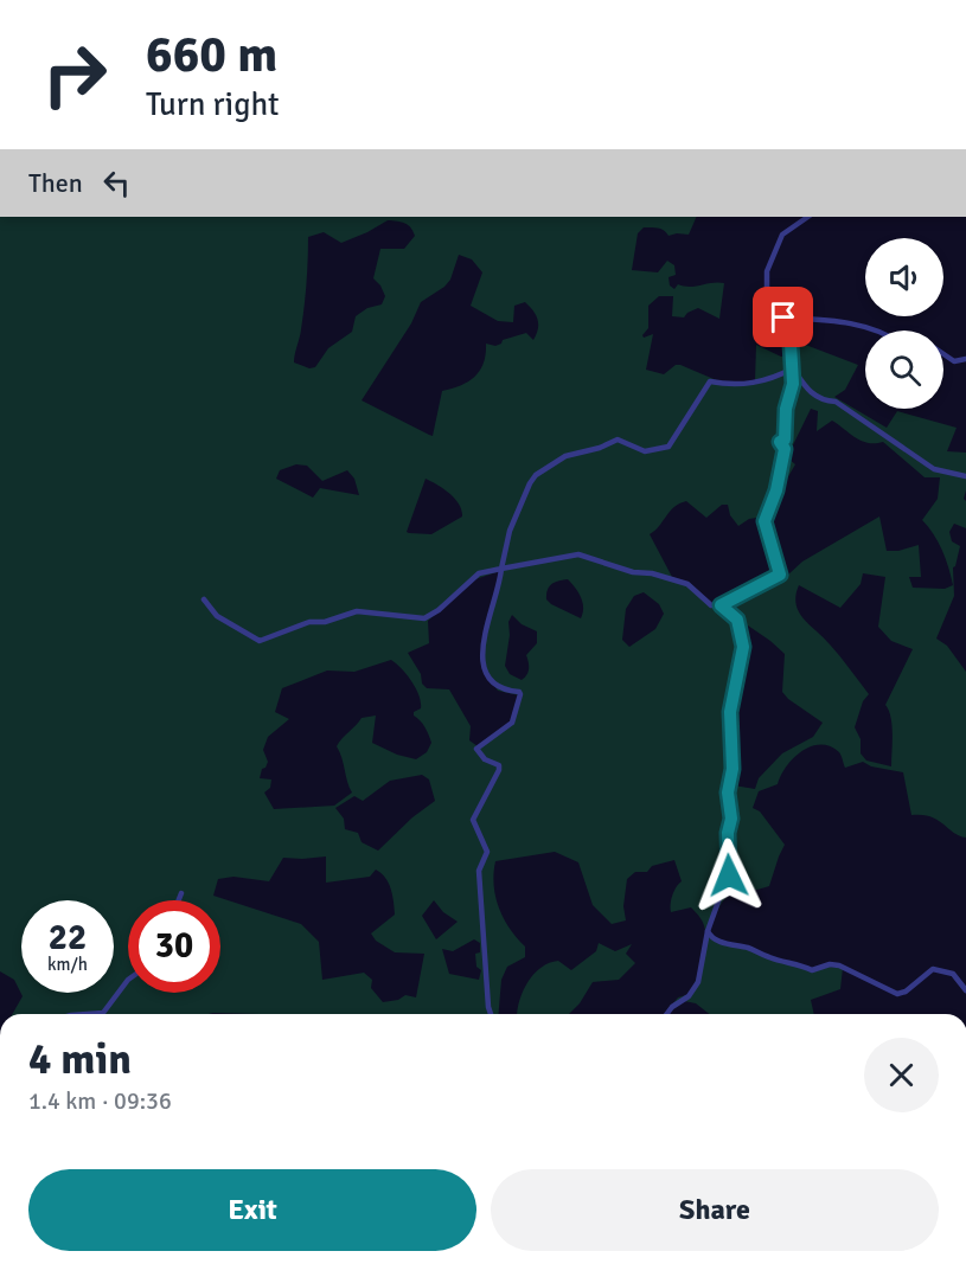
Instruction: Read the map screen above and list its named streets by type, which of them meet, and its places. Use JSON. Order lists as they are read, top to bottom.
{
  "page": {
    "turn": ["660 m", "Turn right"],
    "then": "Then",
    "speed": "22 km/h",
    "limit": "30",
    "heading": ["4 min", "1.4 km · 09:36"],
    "buttons": ["Exit", "Share"]
  }
}
